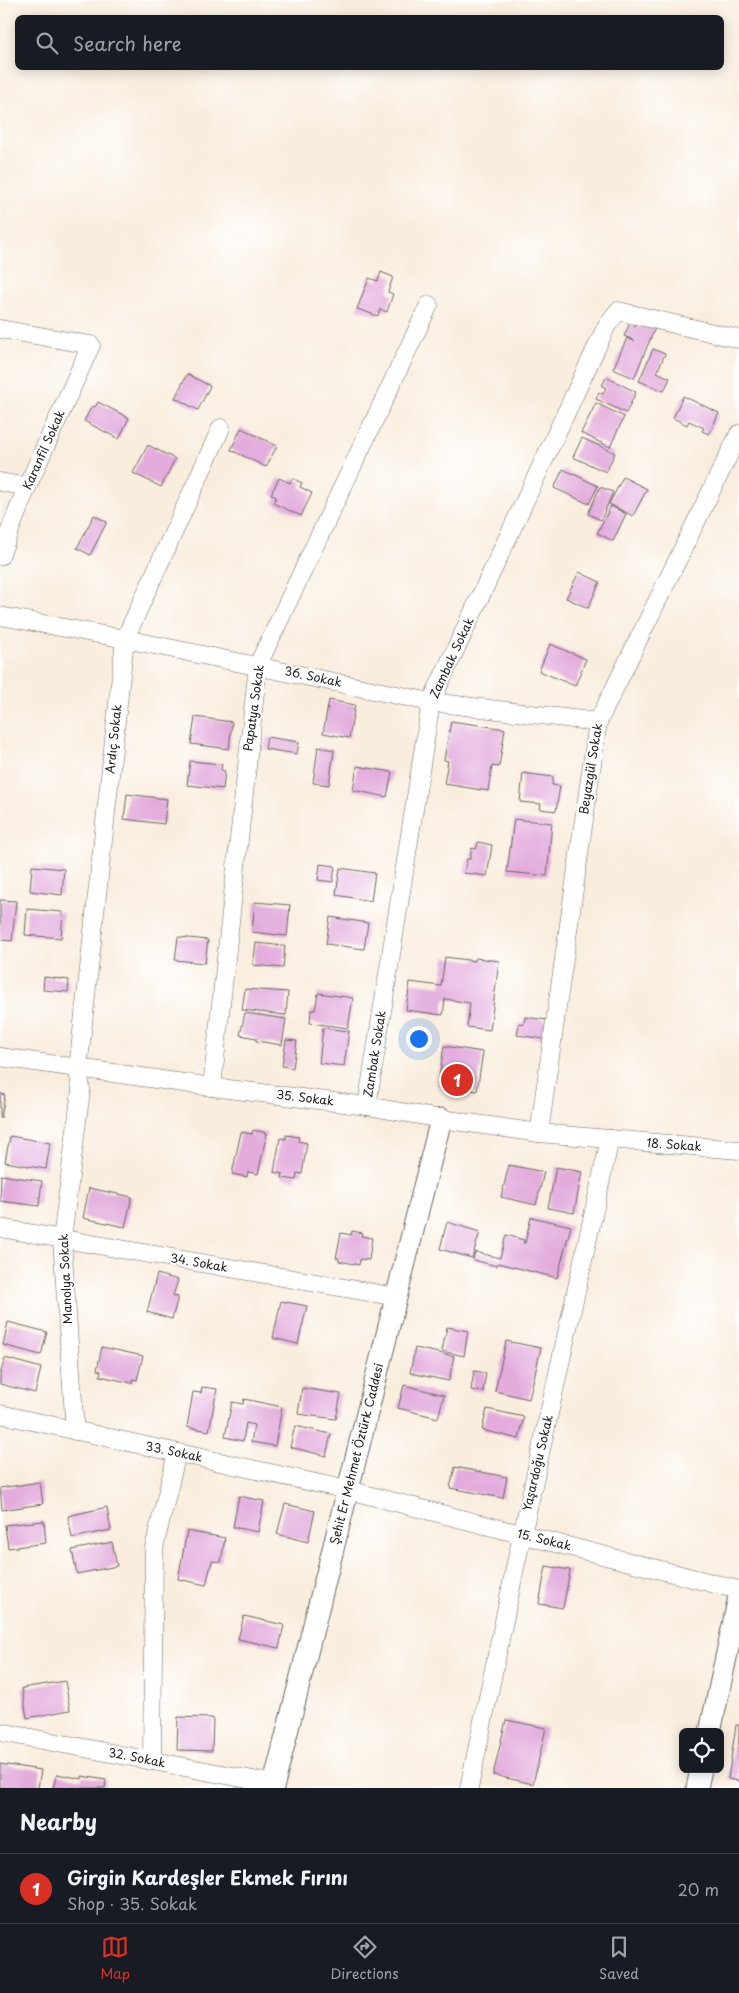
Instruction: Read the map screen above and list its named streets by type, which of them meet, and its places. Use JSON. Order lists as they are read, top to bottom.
{
  "streets": {
    "street": [
      "Karanfil Sokak",
      "Zambak Sokak",
      "36. Sokak",
      "Papatya Sokak",
      "Ardıç Sokak",
      "Beyazgül Sokak",
      "35. Sokak",
      "18. Sokak",
      "34. Sokak",
      "Manolya Sokak",
      "33. Sokak",
      "Şehit Er Mehmet Öztürk Caddesi",
      "Yaşardoğu Sokak",
      "15. Sokak",
      "32. Sokak"
    ]
  },
  "crossings": [
    ["Zambak Sokak", "36. Sokak"],
    ["Zambak Sokak", "35. Sokak"],
    ["36. Sokak", "Papatya Sokak"],
    ["36. Sokak", "Ardıç Sokak"],
    ["36. Sokak", "Beyazgül Sokak"],
    ["Papatya Sokak", "35. Sokak"],
    ["Ardıç Sokak", "35. Sokak"],
    ["Ardıç Sokak", "Manolya Sokak"],
    ["Beyazgül Sokak", "35. Sokak"],
    ["35. Sokak", "18. Sokak"],
    ["35. Sokak", "Manolya Sokak"],
    ["35. Sokak", "Şehit Er Mehmet Öztürk Caddesi"],
    ["35. Sokak", "Yaşardoğu Sokak"],
    ["18. Sokak", "Yaşardoğu Sokak"],
    ["34. Sokak", "Manolya Sokak"],
    ["34. Sokak", "Şehit Er Mehmet Öztürk Caddesi"],
    ["Manolya Sokak", "33. Sokak"],
    ["33. Sokak", "Şehit Er Mehmet Öztürk Caddesi"],
    ["33. Sokak", "15. Sokak"],
    ["Şehit Er Mehmet Öztürk Caddesi", "15. Sokak"],
    ["Şehit Er Mehmet Öztürk Caddesi", "32. Sokak"],
    ["Yaşardoğu Sokak", "15. Sokak"]
  ],
  "page": {
    "search": "Search here",
    "pins": "1",
    "heading": "Nearby",
    "list": [
      {
        "mark": "1",
        "name": "Girgin Kardeşler Ekmek Fırını",
        "note": "Shop · 35. Sokak",
        "value": "20 m"
      }
    ],
    "nav": ["Map", "Directions", "Saved"]
  }
}
